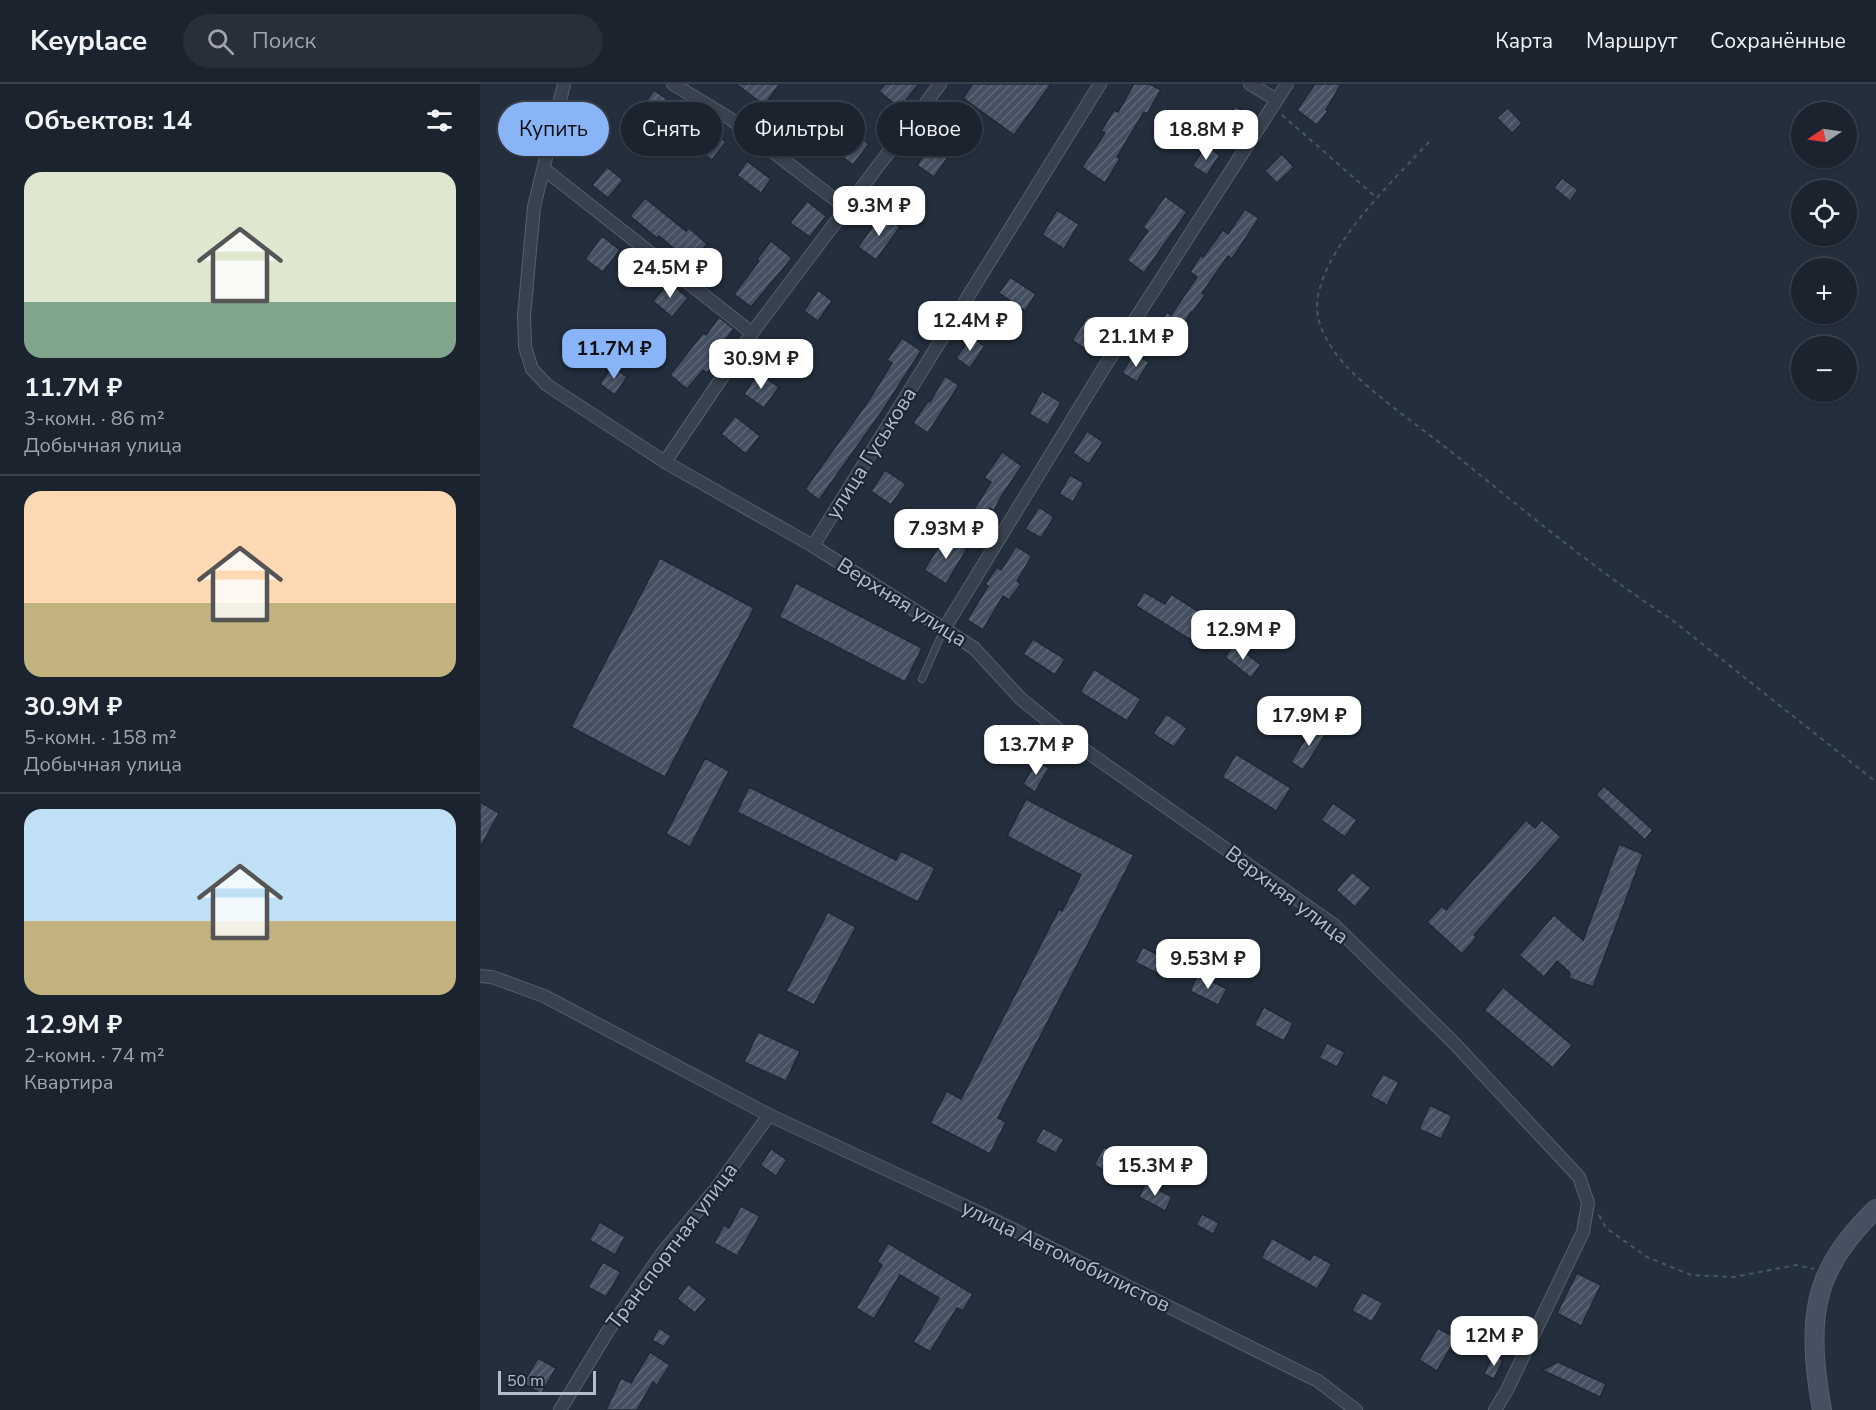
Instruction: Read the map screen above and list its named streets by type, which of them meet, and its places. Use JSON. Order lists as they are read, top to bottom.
{
  "streets": {
    "street": [
      "улица Гуськова",
      "Верхняя улица",
      "Транспортная улица",
      "улица Автомобилистов"
    ]
  },
  "crossings": [
    ["улица Гуськова", "Верхняя улица"],
    ["Транспортная улица", "улица Автомобилистов"]
  ],
  "scale_bar": "50 m",
  "north": "left",
  "page": {
    "header": "Keyplace",
    "search": "Поиск",
    "nav": ["Карта", "Маршрут", "Сохранённые"],
    "heading": "Объектов: 14",
    "map_buttons": ["+", "−"],
    "chip": [
      "Купить",
      "Снять",
      "Фильтры",
      "Новое"
    ],
    "price": [
      "18.8M ₽",
      "9.3M ₽",
      "24.5M ₽",
      "12.4M ₽",
      "21.1M ₽",
      "11.7M ₽",
      "30.9M ₽",
      "7.93M ₽",
      "12.9M ₽",
      "17.9M ₽",
      "13.7M ₽",
      "9.53M ₽",
      "15.3M ₽",
      "12M ₽"
    ],
    "list": [
      {
        "name": "11.7M ₽",
        "note": "3-комн. · 86 m² · Добычная улица"
      },
      {
        "name": "30.9M ₽",
        "note": "5-комн. · 158 m² · Добычная улица"
      },
      {
        "name": "12.9M ₽",
        "note": "2-комн. · 74 m² · Квартира"
      }
    ],
    "scale": "50 m"
  }
}
